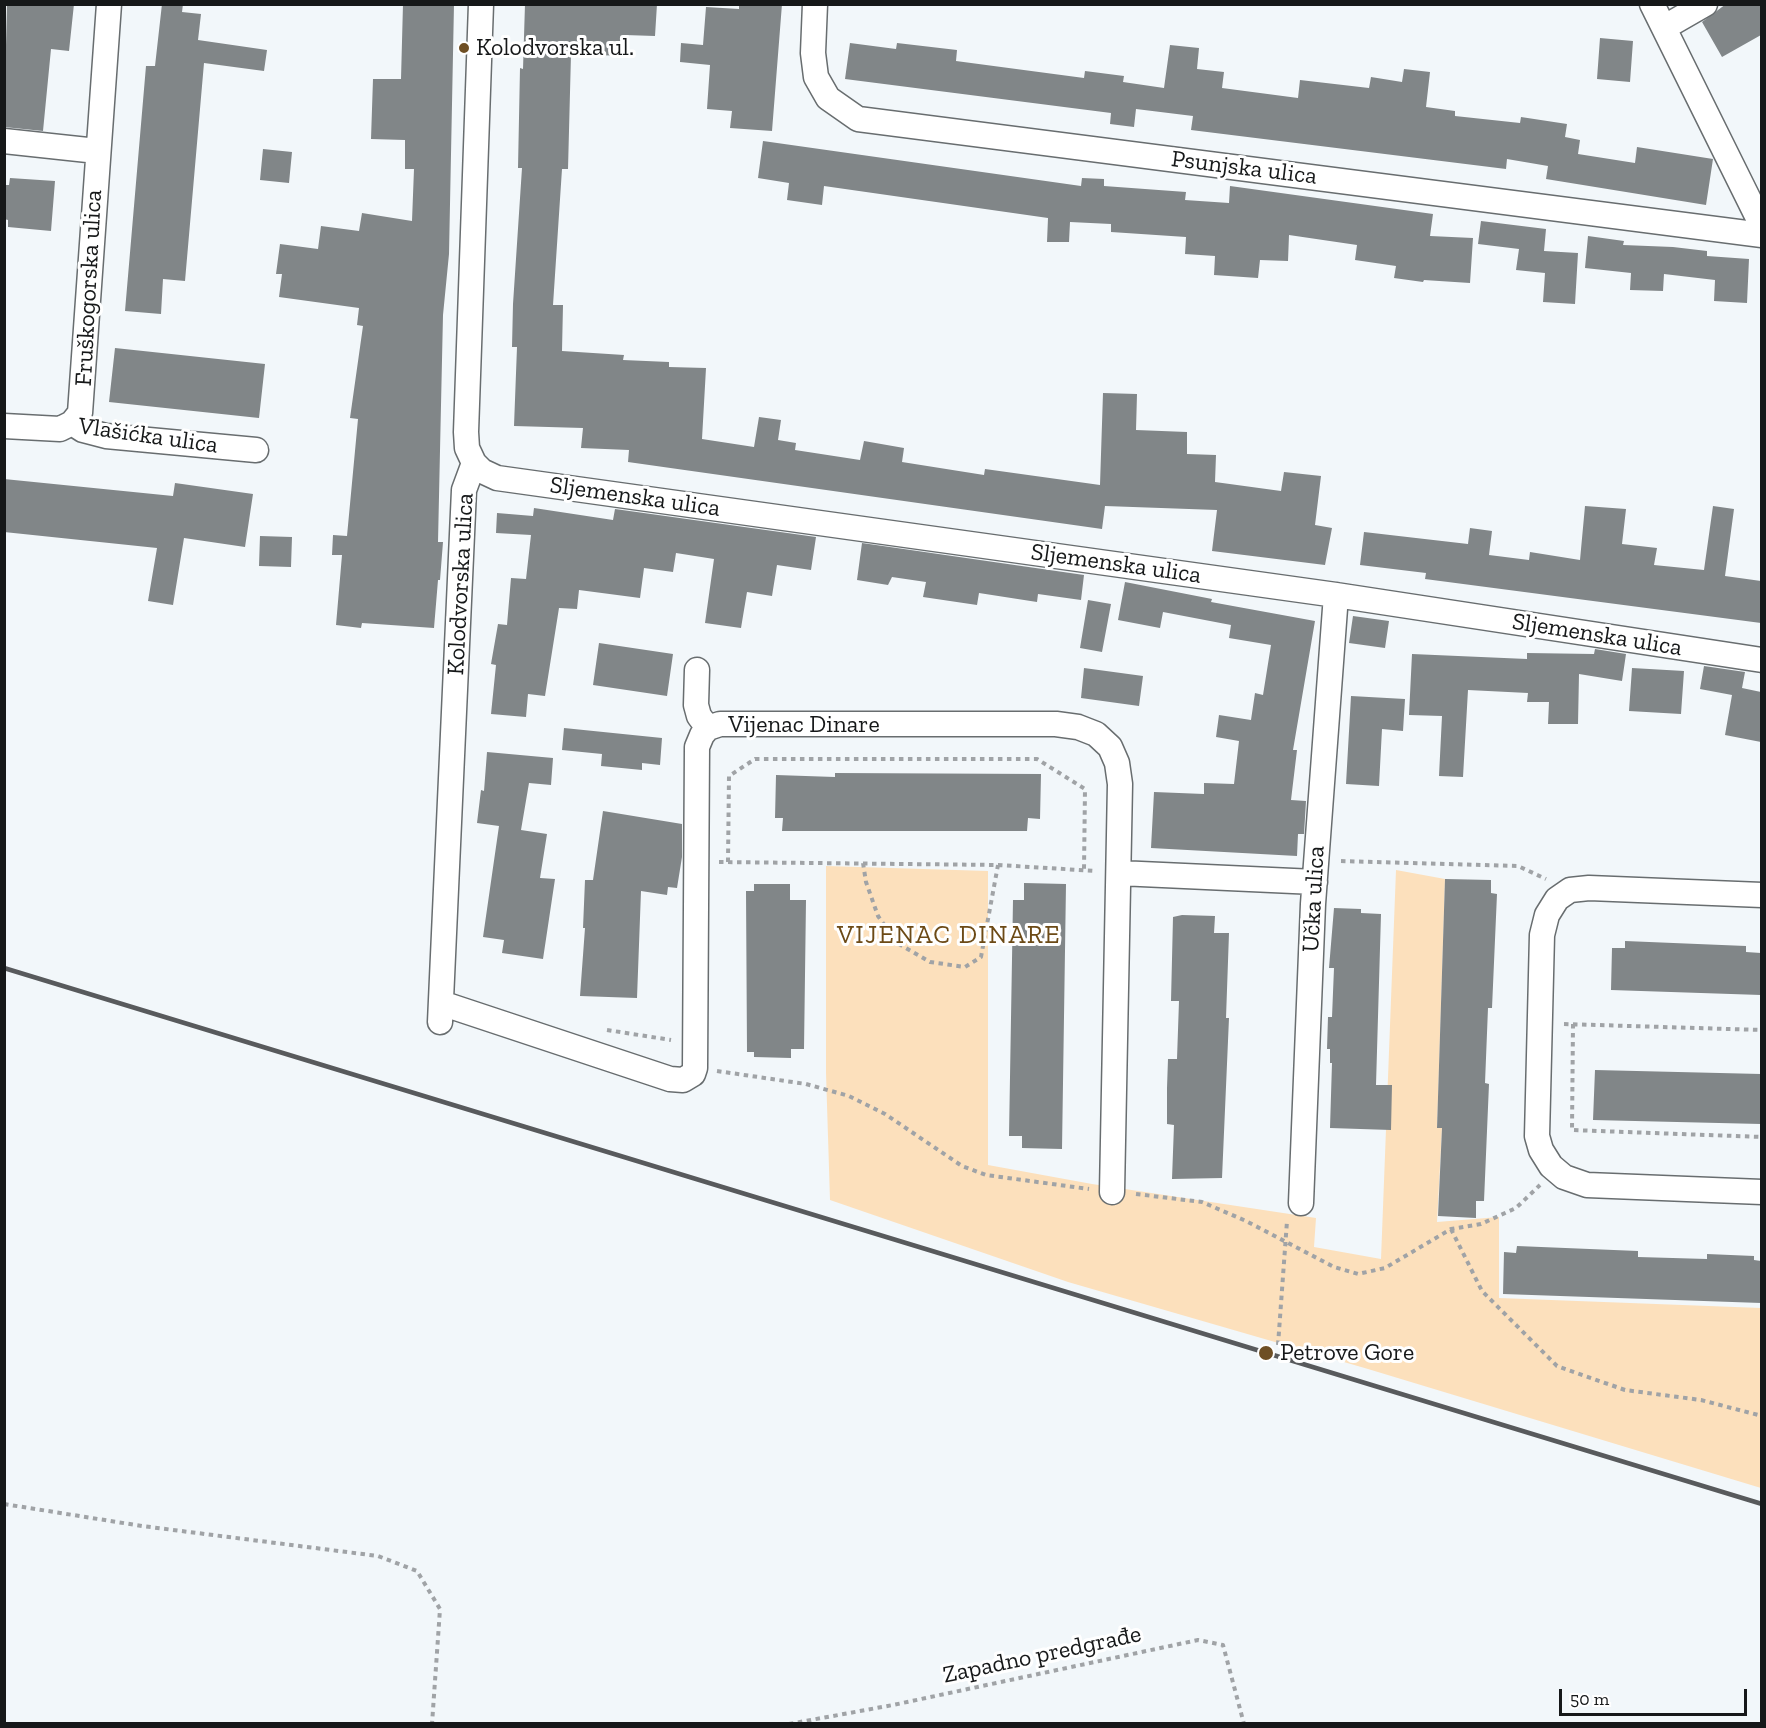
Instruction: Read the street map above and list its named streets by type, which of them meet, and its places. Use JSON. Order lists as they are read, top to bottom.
{
  "streets": {
    "street": [
      "Psunjska ulica",
      "Fruškogorska ulica",
      "Vlašićka ulica",
      "Sljemenska ulica",
      "Kolodvorska ulica",
      "Vijenac Dinare",
      "Učka ulica"
    ],
    "path": ["Zapadno predgrađe"]
  },
  "crossings": [
    ["Fruškogorska ulica", "Vlašićka ulica"],
    ["Sljemenska ulica", "Kolodvorska ulica"],
    ["Sljemenska ulica", "Učka ulica"],
    ["Kolodvorska ulica", "Vijenac Dinare"]
  ],
  "districts": ["VIJENAC DINARE"],
  "places": ["Kolodvorska ul.", "Petrove Gore"],
  "scale_bar": "50 m"
}
